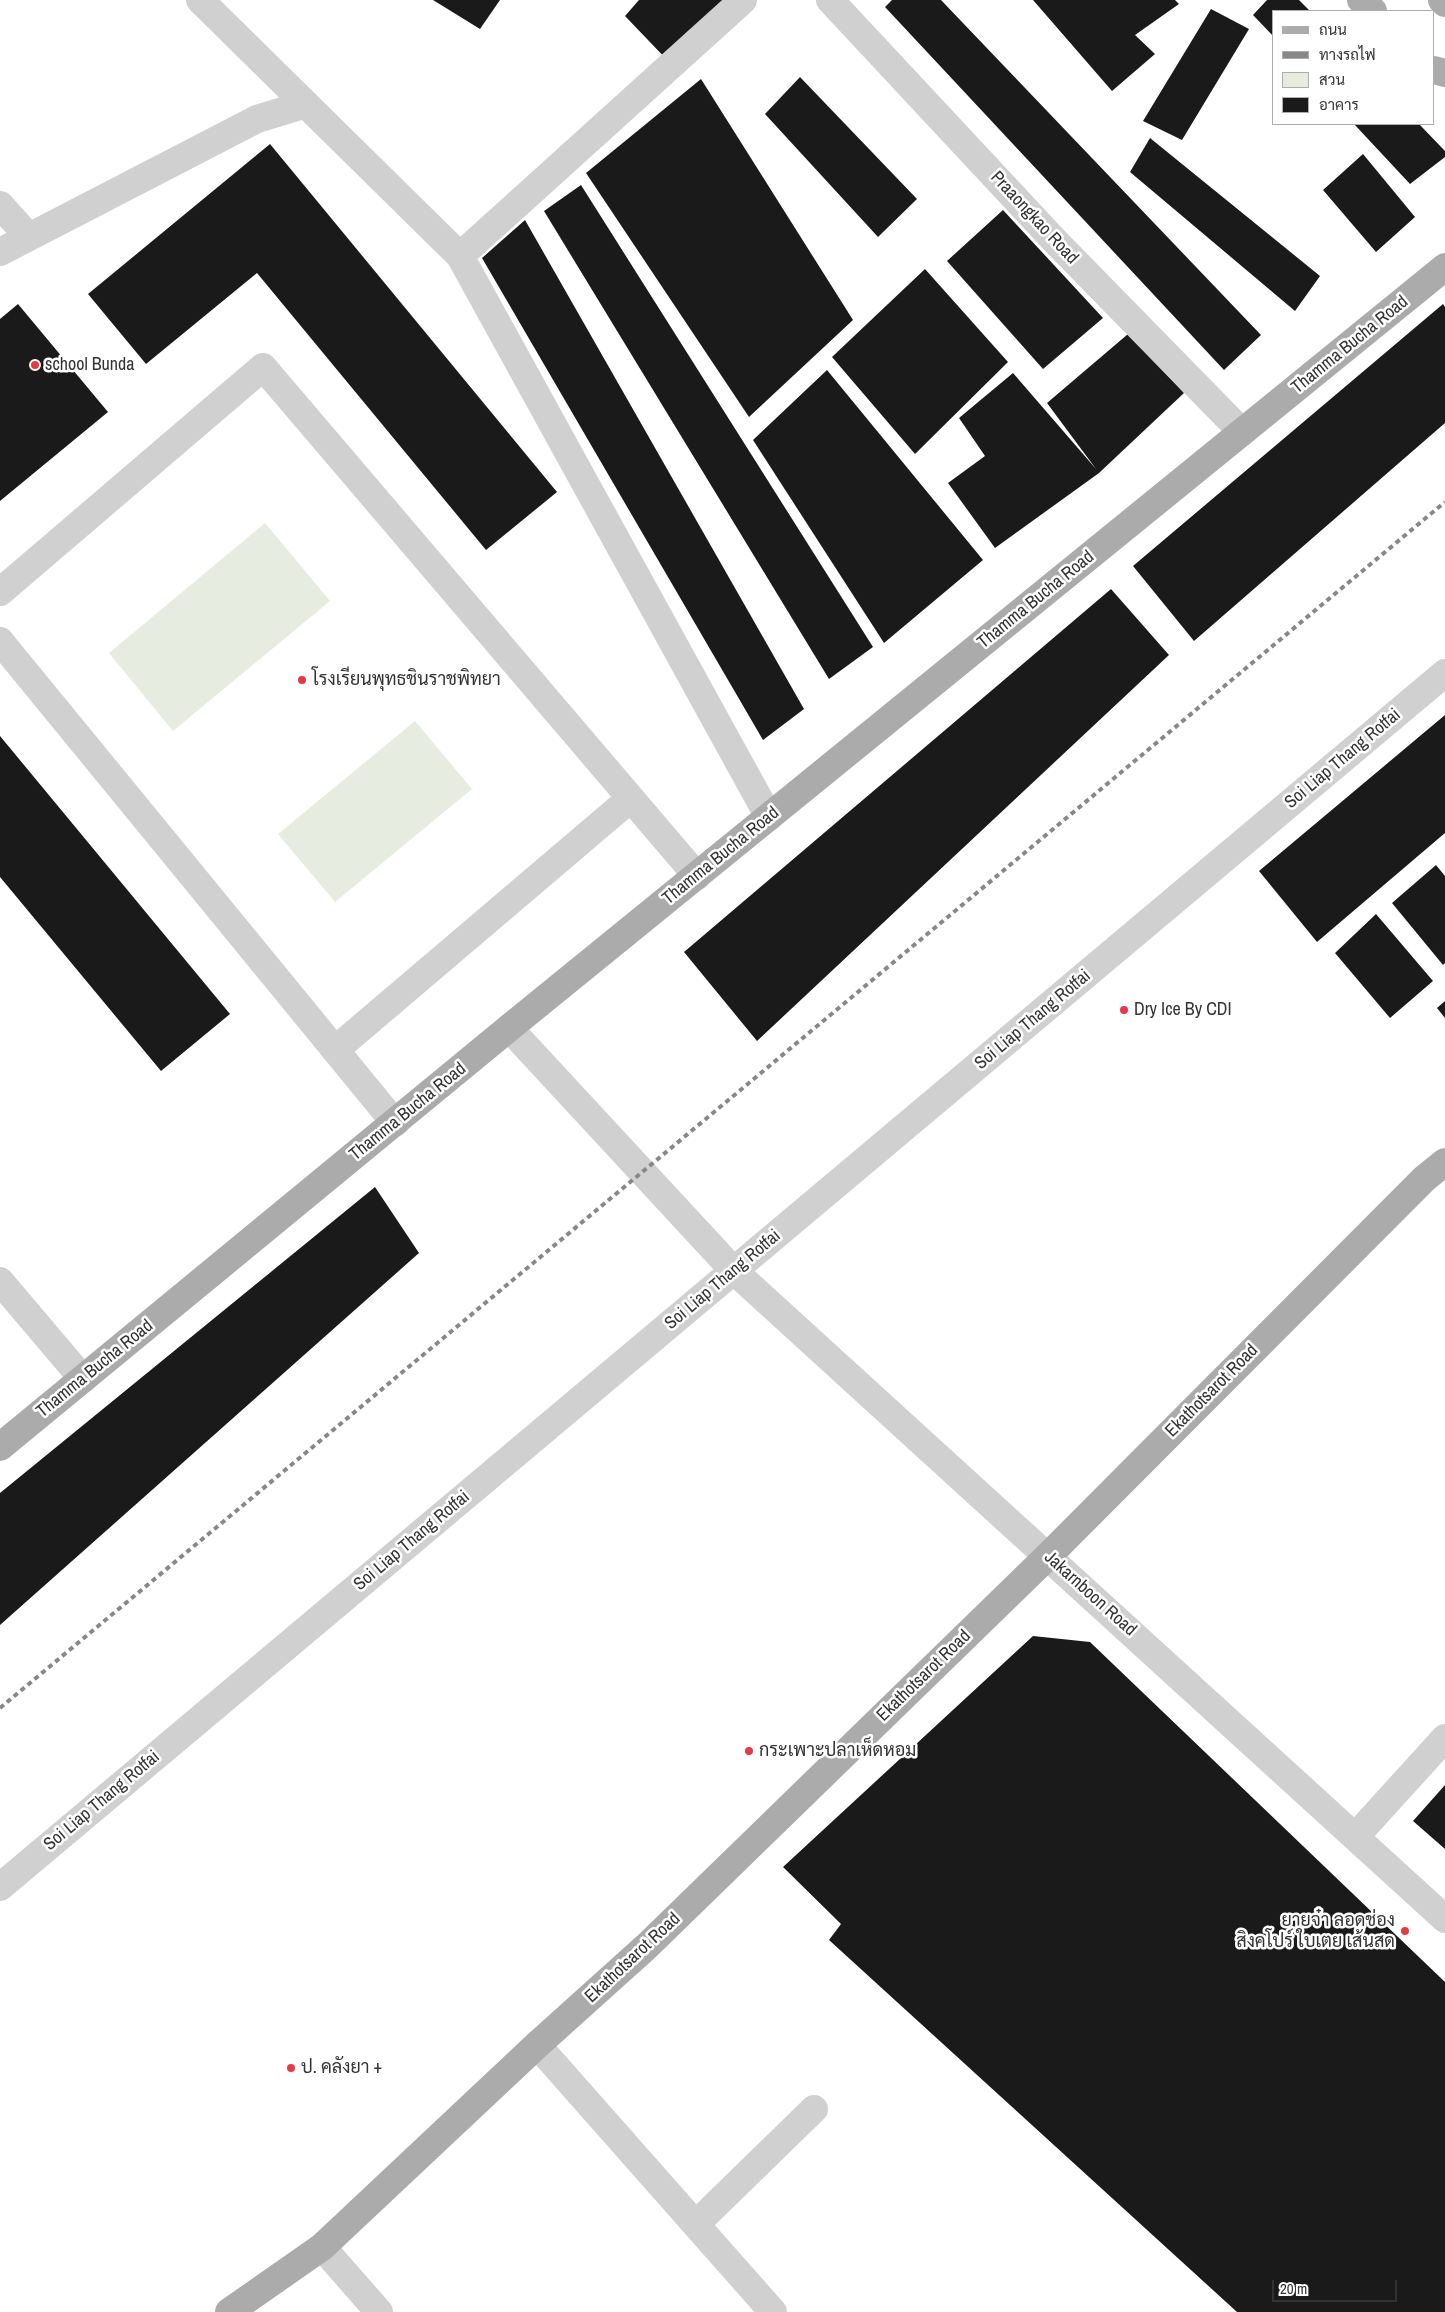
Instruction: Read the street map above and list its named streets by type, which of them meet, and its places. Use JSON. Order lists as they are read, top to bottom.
{
  "streets": {
    "main road": ["Thamma Bucha Road", "Ekathotsarot Road"],
    "street": ["Praaongkao Road", "Soi Liap Thang Rotfai", "Jakarnboon Road"]
  },
  "crossings": [
    ["Praaongkao Road", "Thamma Bucha Road"],
    ["Thamma Bucha Road", "Jakarnboon Road"],
    ["Soi Liap Thang Rotfai", "Jakarnboon Road"],
    ["Ekathotsarot Road", "Jakarnboon Road"]
  ],
  "places": [
    "school Bunda",
    "โรงเรียนพุทธชินราชพิทยา",
    "Dry Ice By CDI",
    "กระเพาะปลาเห็ดหอม",
    "ยายจ๋า ลอดช่อง สิงคโปร์ ใบเตย เส้นสด",
    "ป. คลังยา +"
  ],
  "legend": [
    "ถนน",
    "ทางรถไฟ",
    "สวน",
    "อาคาร"
  ],
  "scale_bar": "20 m"
}
